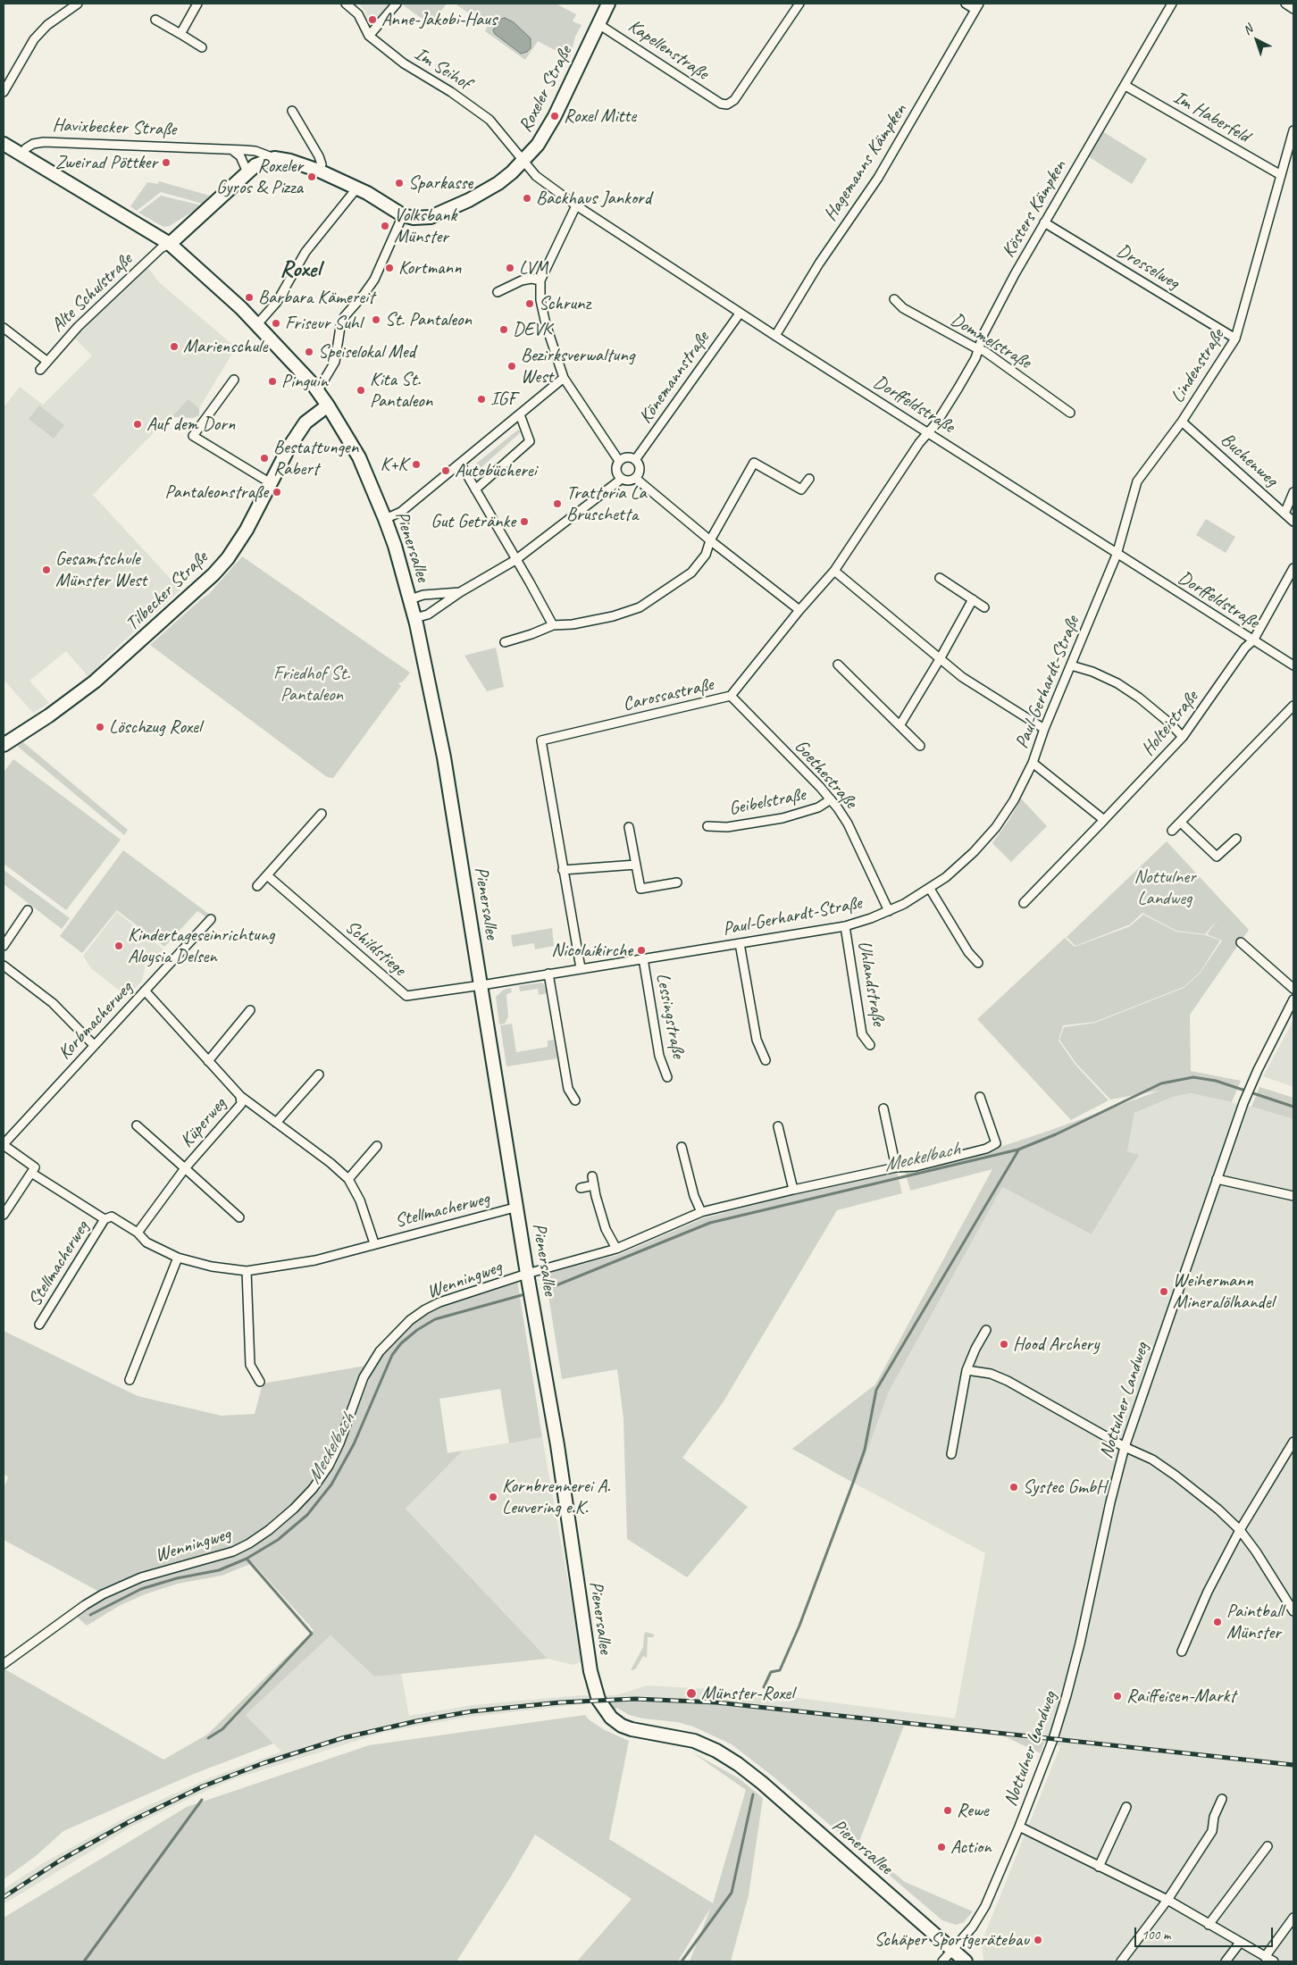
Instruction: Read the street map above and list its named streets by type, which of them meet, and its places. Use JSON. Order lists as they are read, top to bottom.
{
  "streets": {
    "main road": [
      "Roxeler Straße",
      "Havixbecker Straße",
      "Pienersallee",
      "Tilbecker Straße"
    ],
    "street": [
      "Kapellenstraße",
      "Im Seihof",
      "Im Haberfeld",
      "Hagemanns Kämpken",
      "Kösters Kämpken",
      "Drosselweg",
      "Alte Schulstraße",
      "Dommelstraße",
      "Lindenstraße",
      "Könemannstraße",
      "Dorffeldstraße",
      "Buchenweg",
      "Paul-Gerhardt-Straße",
      "Carossastraße",
      "Holteistraße",
      "Goethestraße",
      "Geibelstraße",
      "Schildstiege",
      "Uhlandstraße",
      "Lessingstraße",
      "Korbmacherweg",
      "Küperweg",
      "Stellmacherweg",
      "Wenningweg",
      "Nottulner Landweg"
    ]
  },
  "crossings": [
    ["Kapellenstraße", "Roxeler Straße"],
    ["Im Seihof", "Roxeler Straße"],
    ["Im Seihof", "Dorffeldstraße"],
    ["Roxeler Straße", "Havixbecker Straße"],
    ["Roxeler Straße", "Dorffeldstraße"],
    ["Im Haberfeld", "Kösters Kämpken"],
    ["Im Haberfeld", "Lindenstraße"],
    ["Havixbecker Straße", "Pienersallee"],
    ["Hagemanns Kämpken", "Dorffeldstraße"],
    ["Kösters Kämpken", "Drosselweg"],
    ["Kösters Kämpken", "Dommelstraße"],
    ["Kösters Kämpken", "Dorffeldstraße"],
    ["Kösters Kämpken", "Carossastraße"],
    ["Drosselweg", "Lindenstraße"],
    ["Alte Schulstraße", "Pienersallee"],
    ["Lindenstraße", "Dorffeldstraße"],
    ["Lindenstraße", "Buchenweg"],
    ["Lindenstraße", "Paul-Gerhardt-Straße"],
    ["Könemannstraße", "Dorffeldstraße"],
    ["Dorffeldstraße", "Paul-Gerhardt-Straße"],
    ["Dorffeldstraße", "Carossastraße"],
    ["Dorffeldstraße", "Holteistraße"],
    ["Pienersallee", "Tilbecker Straße"],
    ["Pienersallee", "Paul-Gerhardt-Straße"],
    ["Pienersallee", "Schildstiege"],
    ["Pienersallee", "Stellmacherweg"],
    ["Pienersallee", "Wenningweg"],
    ["Pienersallee", "Nottulner Landweg"],
    ["Paul-Gerhardt-Straße", "Carossastraße"],
    ["Paul-Gerhardt-Straße", "Goethestraße"],
    ["Paul-Gerhardt-Straße", "Schildstiege"],
    ["Paul-Gerhardt-Straße", "Uhlandstraße"],
    ["Paul-Gerhardt-Straße", "Lessingstraße"],
    ["Carossastraße", "Goethestraße"],
    ["Goethestraße", "Geibelstraße"],
    ["Korbmacherweg", "Stellmacherweg"],
    ["Küperweg", "Stellmacherweg"]
  ],
  "districts": ["Roxel"],
  "water": ["Meckelbach"],
  "parks": ["Friedhof St. Pantaleon", "Nottulner Landweg"],
  "places": [
    "Anne-Jakobi-Haus",
    "Roxel Mitte",
    "Zweirad Pöttker",
    "Roxeler Gyros & Pizza",
    "Sparkasse",
    "Backhaus Jankord",
    "Volksbank Münster",
    "Kortmann",
    "LVM",
    "Barbara Kämereit",
    "Schrunz",
    "St. Pantaleon",
    "Friseur Suhl",
    "DEVK",
    "Marienschule",
    "Speiselokal Med",
    "Bezirksverwaltung West",
    "Pinguin",
    "Kita St. Pantaleon",
    "IGF",
    "Auf dem Dorn",
    "Bestattungen Rabert",
    "K+K",
    "Autobücherei",
    "Pantaleonstraße",
    "Trattoria La Bruschetta",
    "Gut Getränke",
    "Gesamtschule Münster West",
    "Löschzug Roxel",
    "Kindertageseinrichtung Aloysia Delsen",
    "Nicolaikirche",
    "Weihermann Mineralölhandel",
    "Hood Archery",
    "Systec GmbH",
    "Kornbrennerei A. Leuvering e.K.",
    "Paintball Münster",
    "Münster-Roxel",
    "Raiffeisen-Markt",
    "Rewe",
    "Action",
    "Schäper Sportgerätebau"
  ],
  "scale_bar": "100 m",
  "north": "top left"
}
